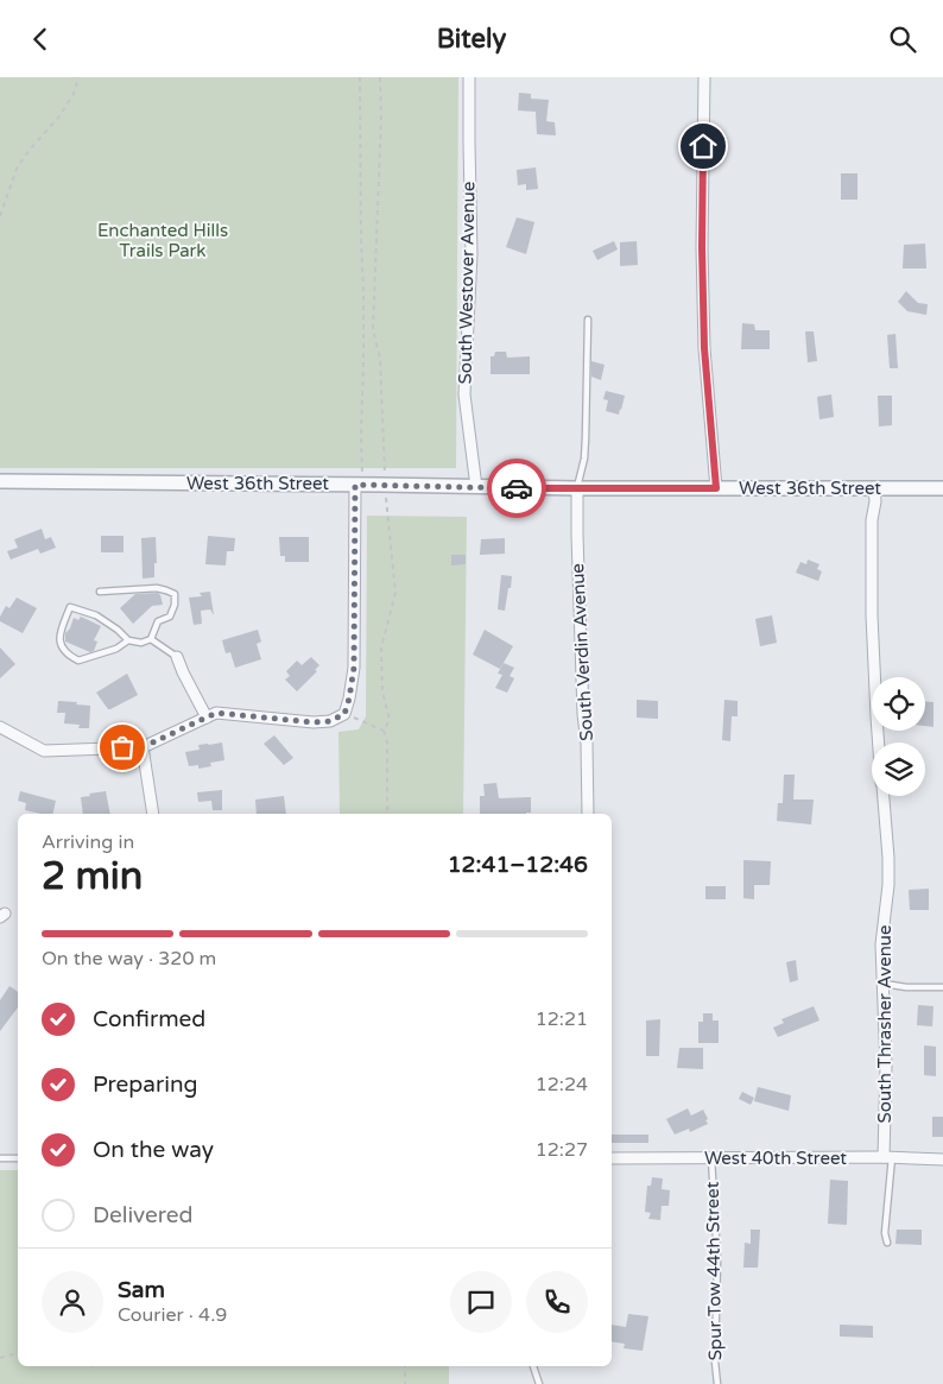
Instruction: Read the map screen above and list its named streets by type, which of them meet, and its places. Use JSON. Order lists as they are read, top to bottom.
{
  "streets": {
    "street": [
      "South Westover Avenue",
      "West 36th Street",
      "South Verdin Avenue",
      "South Thrasher Avenue",
      "West 40th Street"
    ],
    "lane": ["Spur Tow 44th Street"]
  },
  "crossings": [
    ["South Westover Avenue", "West 36th Street"],
    ["West 36th Street", "South Verdin Avenue"],
    ["West 36th Street", "South Thrasher Avenue"],
    ["South Thrasher Avenue", "West 40th Street"],
    ["West 40th Street", "Spur Tow 44th Street"]
  ],
  "parks": ["Enchanted Hills Trails Park"],
  "page": {
    "header": "Bitely",
    "heading": ["2 min", "Arriving in", "12:41–12:46"],
    "panel": ["Sam", "Courier · 4.9"],
    "bar": "On the way · 320 m",
    "list": [
      ["Confirmed", "12:21"],
      ["Preparing", "12:24"],
      ["On the way", "12:27"],
      "Delivered"
    ]
  }
}
